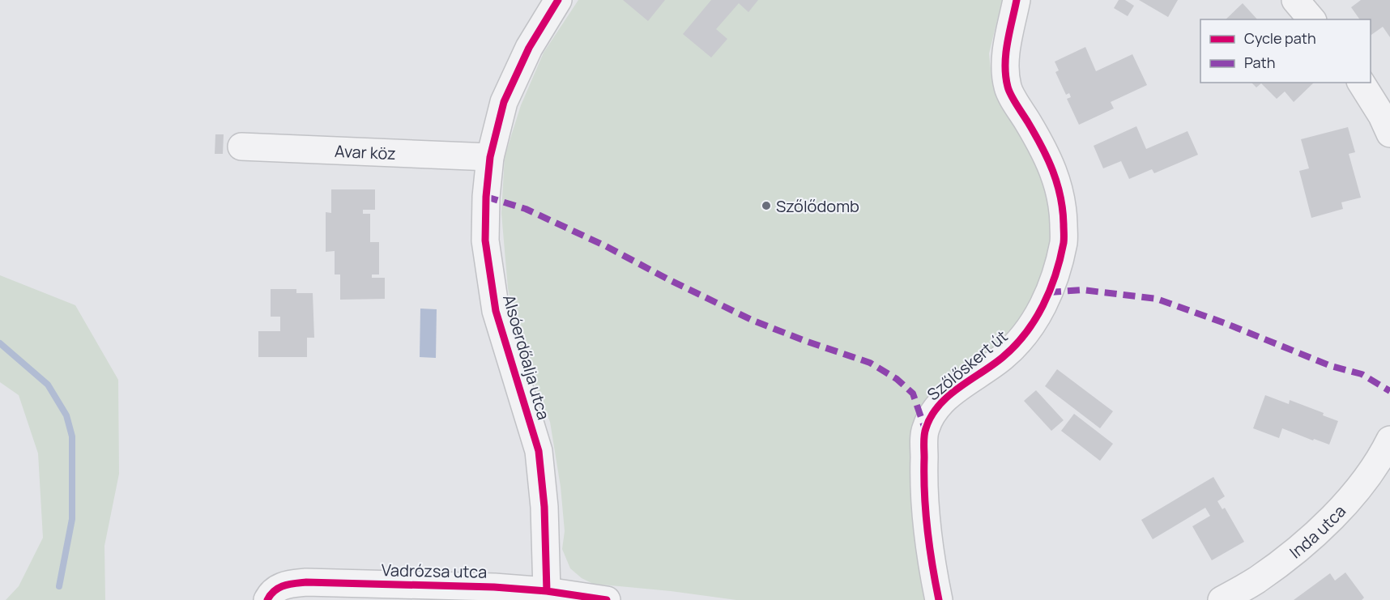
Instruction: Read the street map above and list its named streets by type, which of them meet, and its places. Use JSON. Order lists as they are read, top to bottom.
{
  "streets": {
    "street": [
      "Avar köz",
      "Alsóerdőalja utca",
      "Szőlőskert út",
      "Inda utca",
      "Vadrózsa utca"
    ]
  },
  "crossings": [
    ["Avar köz", "Alsóerdőalja utca"],
    ["Alsóerdőalja utca", "Vadrózsa utca"]
  ],
  "places": ["Szőlődomb"],
  "legend": ["Cycle path", "Path"]
}
